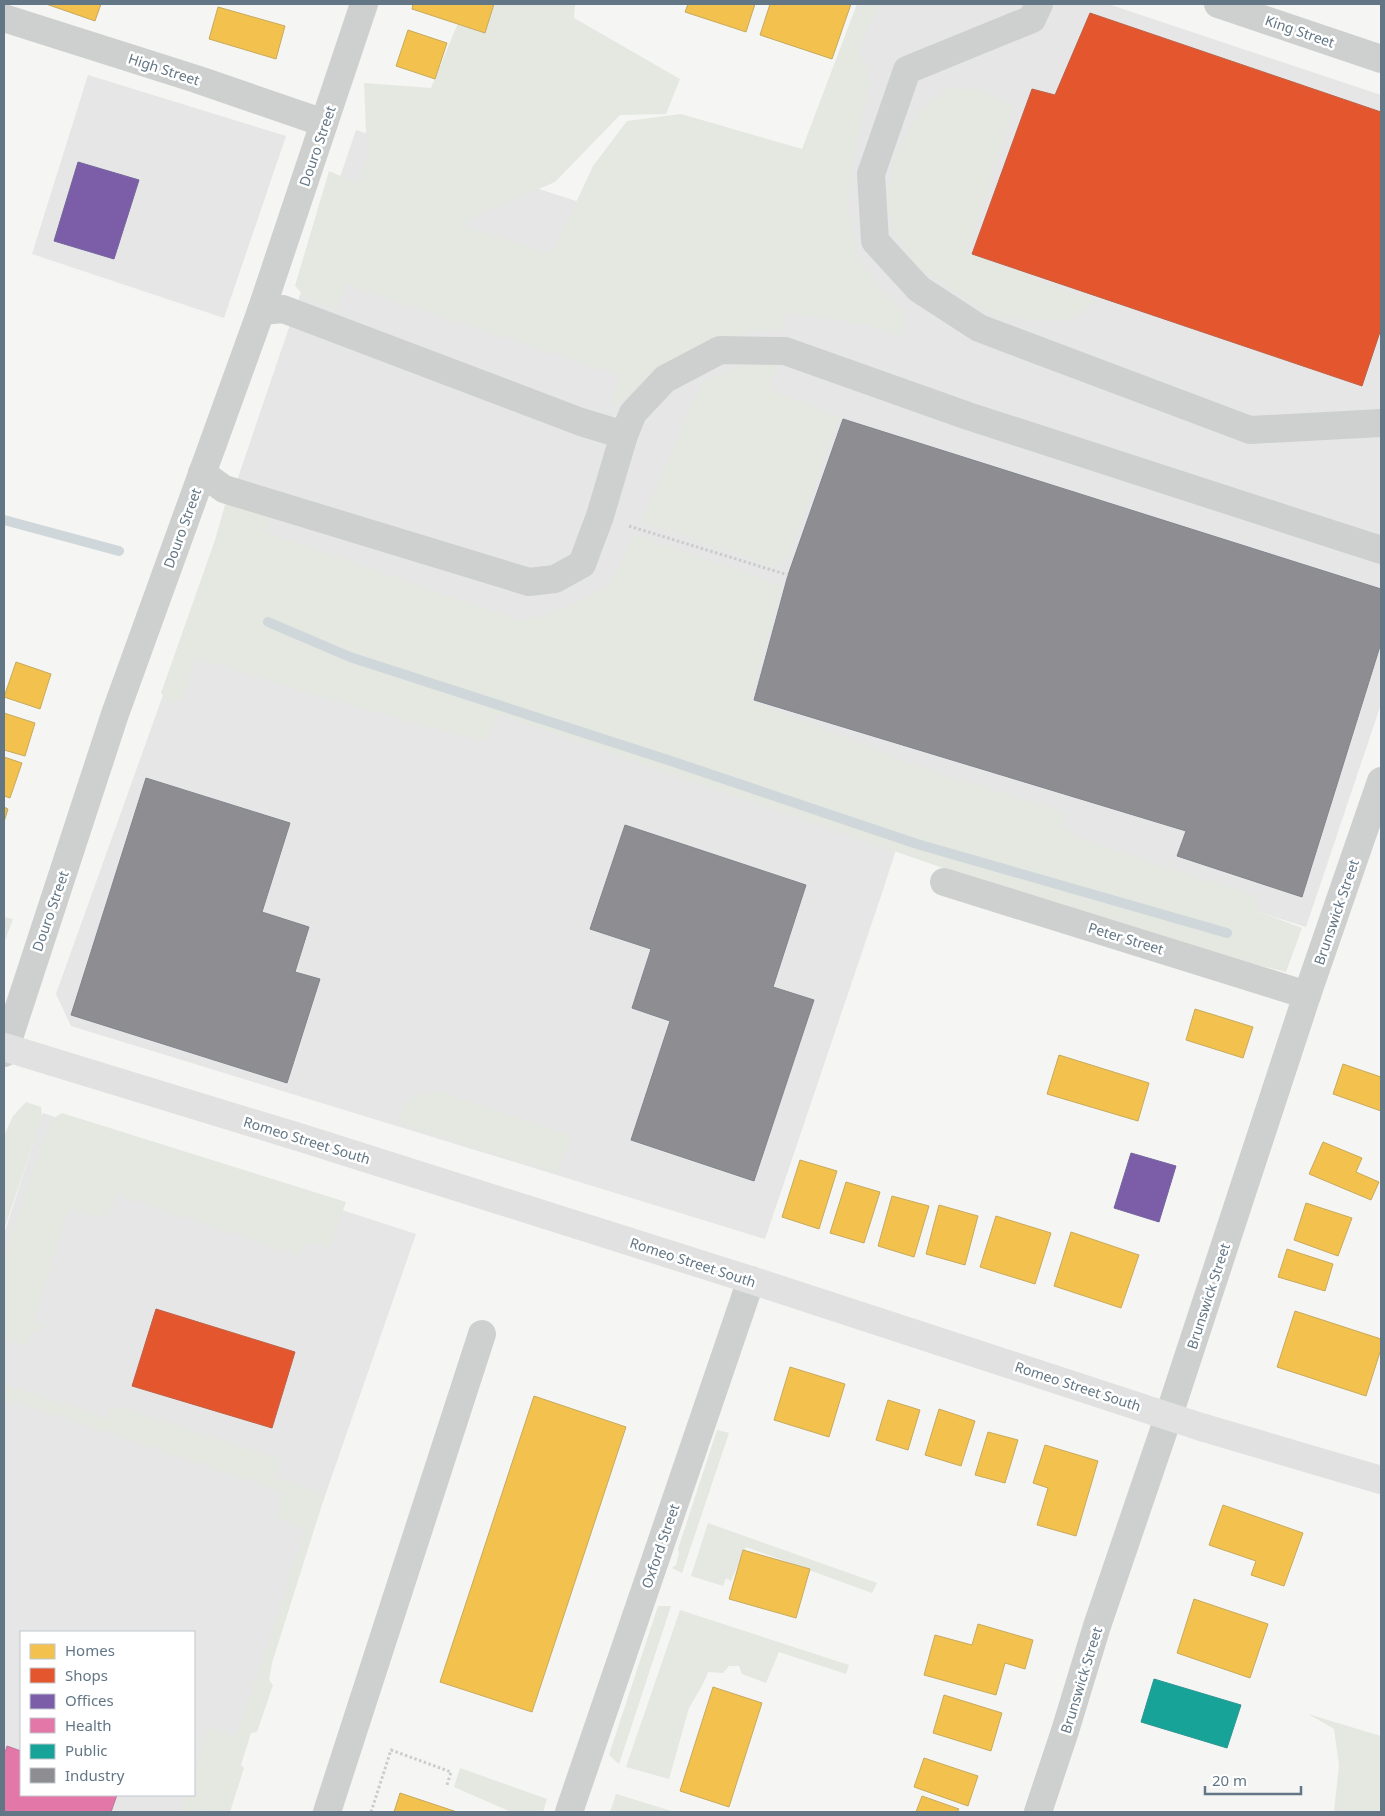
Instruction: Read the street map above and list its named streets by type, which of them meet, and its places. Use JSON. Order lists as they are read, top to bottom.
{
  "streets": {
    "main road": ["Romeo Street South"],
    "street": [
      "King Street",
      "High Street",
      "Douro Street",
      "Brunswick Street",
      "Peter Street",
      "Oxford Street"
    ]
  },
  "crossings": [
    ["High Street", "Douro Street"],
    ["Douro Street", "Romeo Street South"],
    ["Brunswick Street", "Peter Street"],
    ["Brunswick Street", "Romeo Street South"],
    ["Romeo Street South", "Oxford Street"]
  ],
  "legend": [
    "Homes",
    "Shops",
    "Offices",
    "Health",
    "Public",
    "Industry"
  ],
  "scale_bar": "20 m"
}
